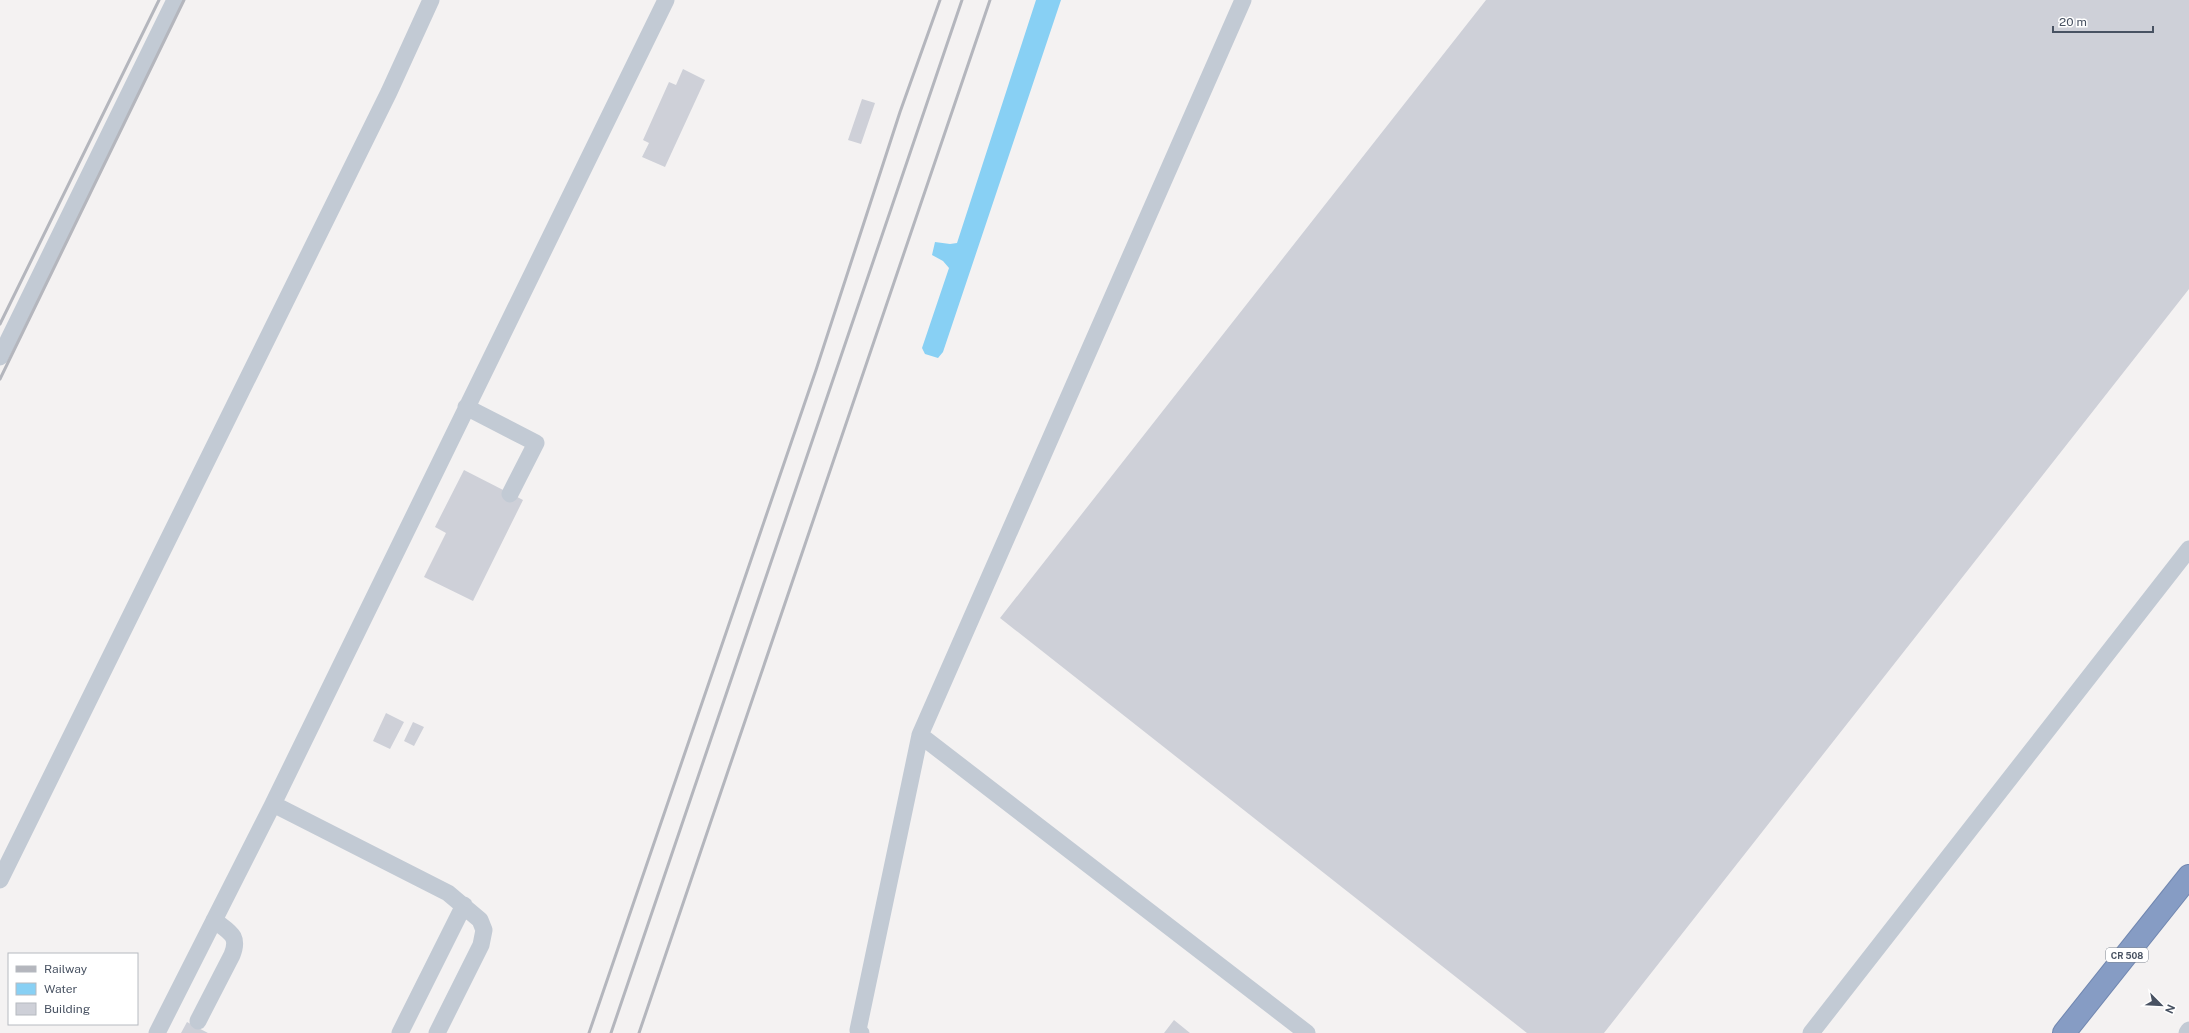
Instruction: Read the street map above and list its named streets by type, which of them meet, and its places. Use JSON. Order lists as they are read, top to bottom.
{
  "streets": {
    "highway": ["CR 508"]
  },
  "legend": ["Railway", "Water", "Building"],
  "scale_bar": "20 m",
  "north": "bottom right"
}
